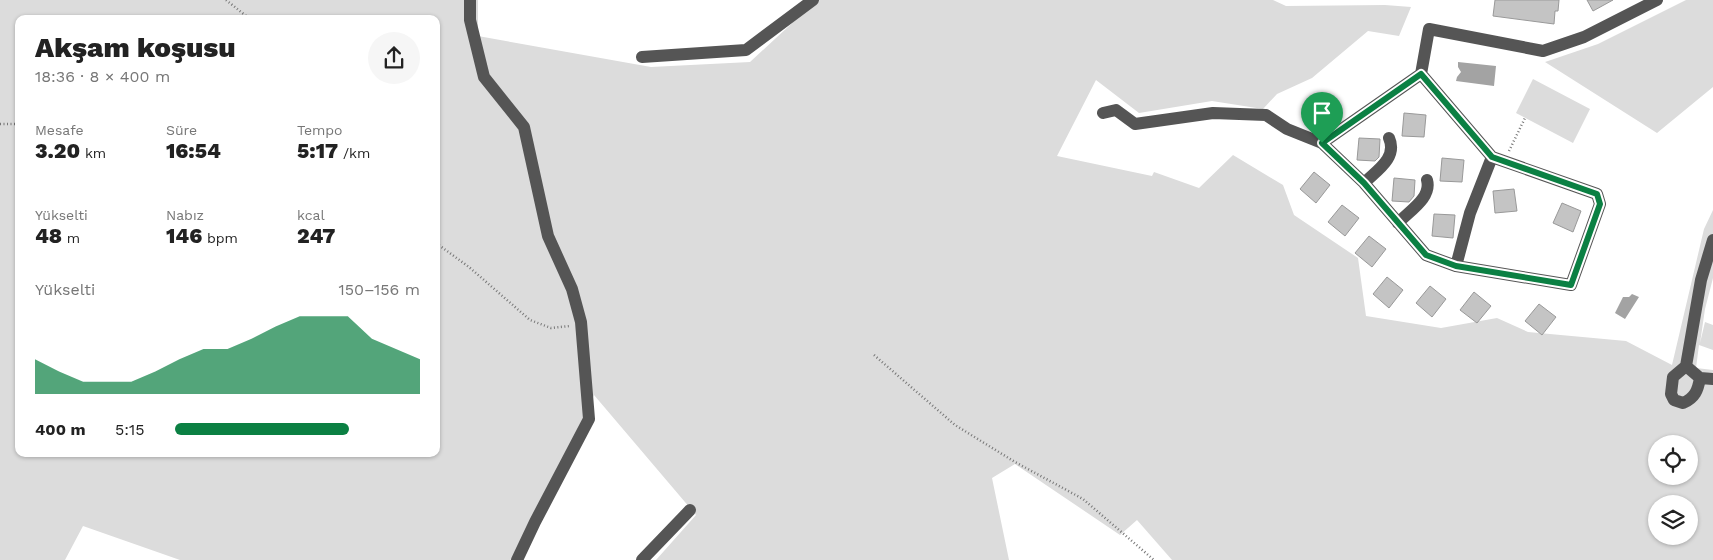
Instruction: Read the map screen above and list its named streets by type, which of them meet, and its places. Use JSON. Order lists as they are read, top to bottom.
{
  "page": {
    "heading": ["Akşam koşusu", "18:36 · 8 × 400 m"],
    "stats": [
      ["Mesafe", "3.20 km"],
      ["Süre", "16:54"],
      ["Tempo", "5:17 /km"],
      ["Yükselti", "48 m"],
      ["Nabız", "146 bpm"],
      ["kcal", "247"]
    ],
    "chart": ["Yükselti", "150–156 m"],
    "list": [
      {
        "name": "400 m",
        "note": "5:15"
      }
    ]
  }
}
